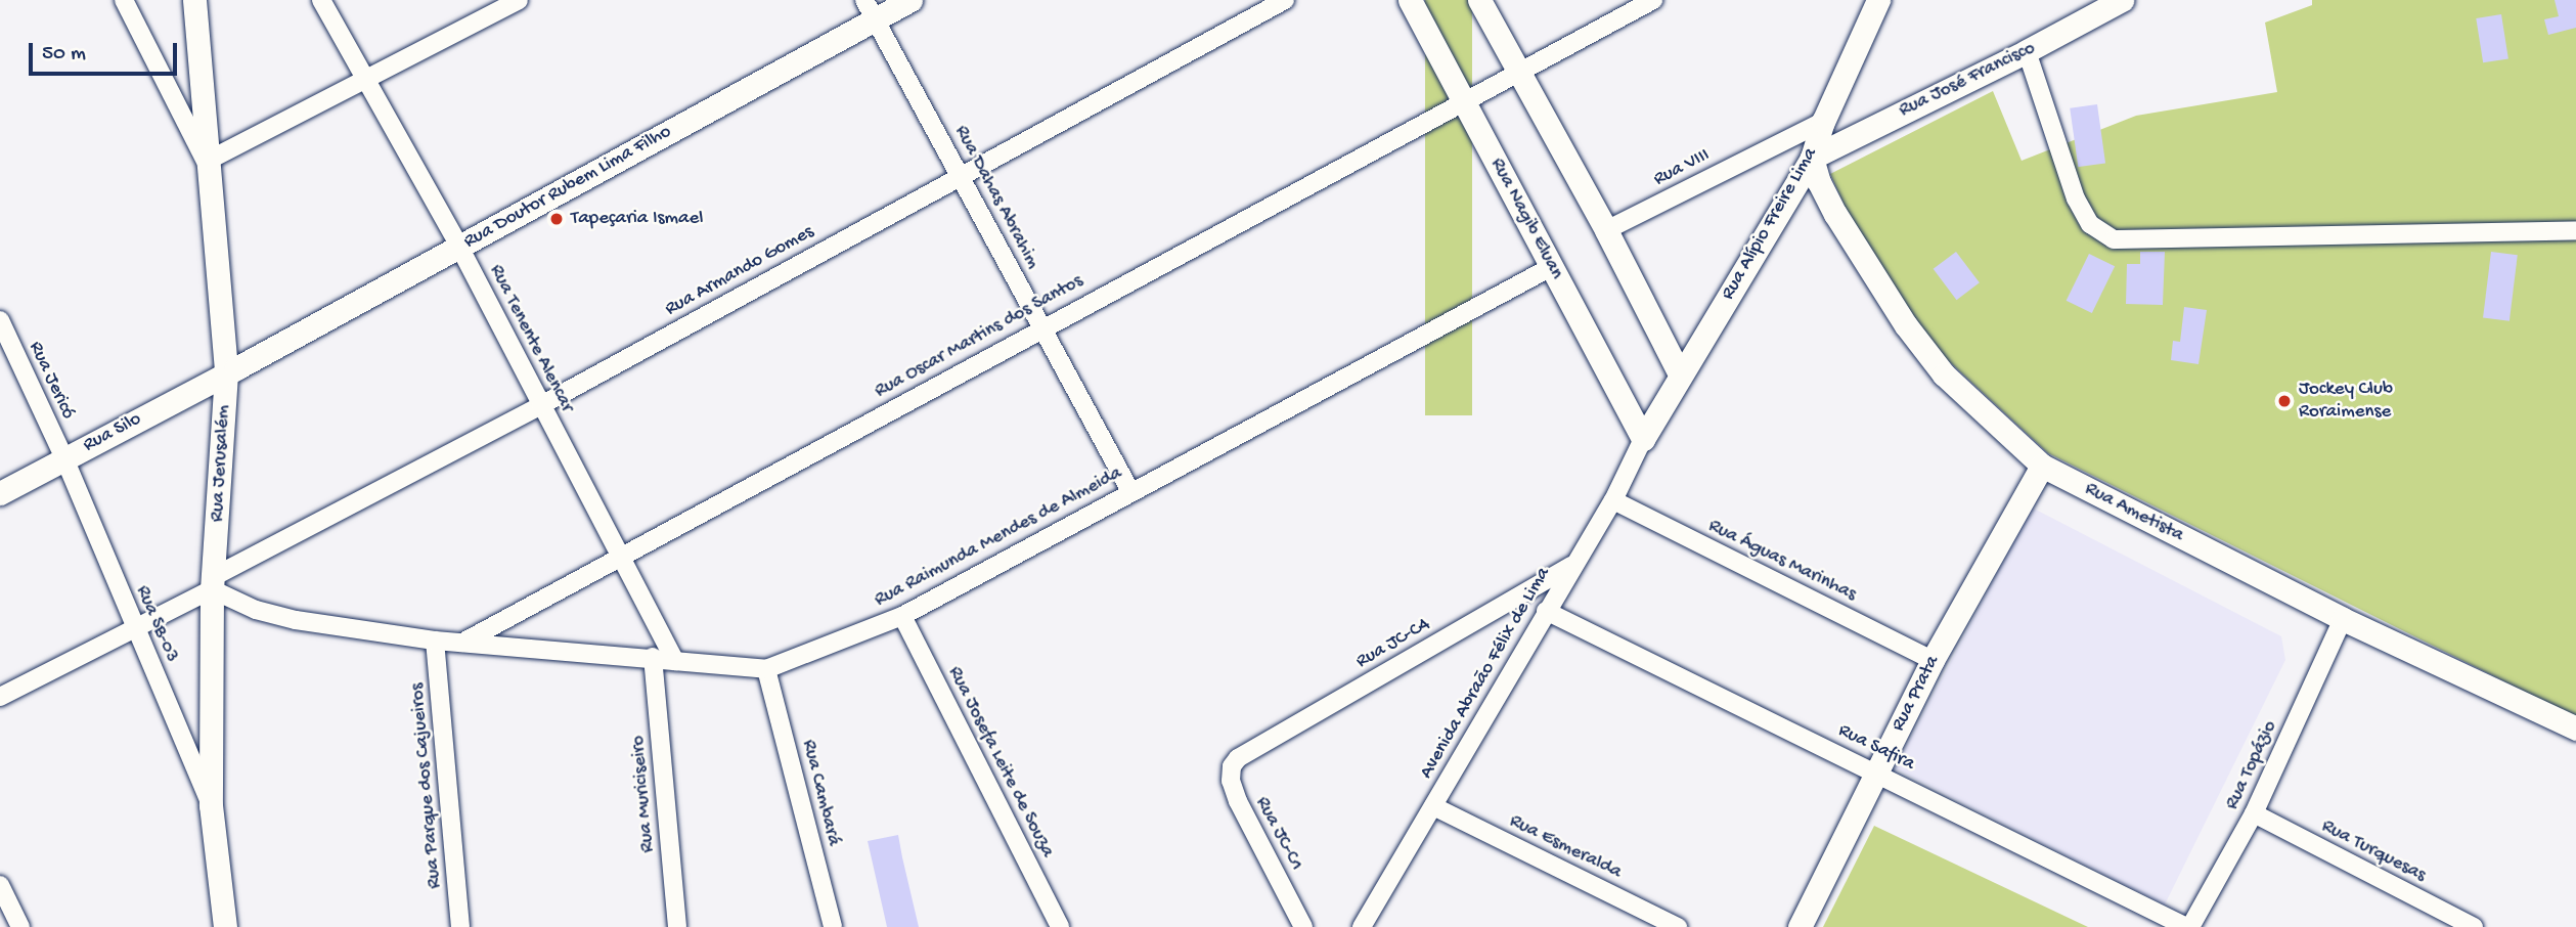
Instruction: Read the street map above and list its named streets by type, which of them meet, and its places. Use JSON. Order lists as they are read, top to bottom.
{
  "streets": {
    "street": [
      "Rua José Francisco",
      "Rua VIII",
      "Rua Doutor Rubem Lima Filho",
      "Rua Dahas Abrahim",
      "Rua Nagib Eluan",
      "Rua Alípio Freire Lima",
      "Rua Armando Gomes",
      "Rua Oscar Martins dos Santos",
      "Rua Tenente Alencar",
      "Rua Jericó",
      "Rua Silo",
      "Rua Jerusalém",
      "Rua Ametista",
      "Rua Raimunda Mendes de Almeida",
      "Rua Águas Marinhas",
      "Rua SB-03",
      "Rua JC-C4",
      "Avenida Abraão Félix de Lima",
      "Rua Prata",
      "Rua Safira",
      "Rua Josefa Leite de Souza",
      "Rua Topázio",
      "Rua Parque dos Cajueiros",
      "Rua Cambará",
      "Rua Muriciseiro",
      "Rua JC-C1",
      "Rua Esmeralda",
      "Rua Turquesas"
    ]
  },
  "crossings": [
    ["Rua José Francisco", "Rua Alípio Freire Lima"],
    ["Rua José Francisco", "Rua Ametista"],
    ["Rua VIII", "Rua Alípio Freire Lima"],
    ["Rua Doutor Rubem Lima Filho", "Rua Dahas Abrahim"],
    ["Rua Doutor Rubem Lima Filho", "Rua Tenente Alencar"],
    ["Rua Doutor Rubem Lima Filho", "Rua Silo"],
    ["Rua Doutor Rubem Lima Filho", "Rua Jerusalém"],
    ["Rua Dahas Abrahim", "Rua Armando Gomes"],
    ["Rua Dahas Abrahim", "Rua Oscar Martins dos Santos"],
    ["Rua Dahas Abrahim", "Rua Raimunda Mendes de Almeida"],
    ["Rua Nagib Eluan", "Rua Alípio Freire Lima"],
    ["Rua Nagib Eluan", "Rua Oscar Martins dos Santos"],
    ["Rua Nagib Eluan", "Rua Raimunda Mendes de Almeida"],
    ["Rua Nagib Eluan", "Avenida Abraão Félix de Lima"],
    ["Rua Alípio Freire Lima", "Rua Ametista"],
    ["Rua Alípio Freire Lima", "Avenida Abraão Félix de Lima"],
    ["Rua Armando Gomes", "Rua Tenente Alencar"],
    ["Rua Armando Gomes", "Rua Jerusalém"],
    ["Rua Armando Gomes", "Rua Raimunda Mendes de Almeida"],
    ["Rua Armando Gomes", "Rua SB-03"],
    ["Rua Oscar Martins dos Santos", "Rua Tenente Alencar"],
    ["Rua Oscar Martins dos Santos", "Rua Raimunda Mendes de Almeida"],
    ["Rua Tenente Alencar", "Rua Raimunda Mendes de Almeida"],
    ["Rua Jericó", "Rua Silo"],
    ["Rua Jericó", "Rua SB-03"],
    ["Rua Silo", "Rua Jerusalém"],
    ["Rua Silo", "Rua SB-03"],
    ["Rua Jerusalém", "Rua Raimunda Mendes de Almeida"],
    ["Rua Jerusalém", "Rua SB-03"],
    ["Rua Ametista", "Rua Prata"],
    ["Rua Ametista", "Rua Topázio"],
    ["Rua Raimunda Mendes de Almeida", "Rua Josefa Leite de Souza"],
    ["Rua Raimunda Mendes de Almeida", "Rua Parque dos Cajueiros"],
    ["Rua Raimunda Mendes de Almeida", "Rua Cambará"],
    ["Rua Raimunda Mendes de Almeida", "Rua Muriciseiro"],
    ["Rua Águas Marinhas", "Avenida Abraão Félix de Lima"],
    ["Rua Águas Marinhas", "Rua Prata"],
    ["Rua JC-C4", "Avenida Abraão Félix de Lima"],
    ["Rua JC-C4", "Rua JC-C1"],
    ["Avenida Abraão Félix de Lima", "Rua Safira"],
    ["Avenida Abraão Félix de Lima", "Rua Esmeralda"],
    ["Rua Prata", "Rua Safira"],
    ["Rua Safira", "Rua Topázio"],
    ["Rua Topázio", "Rua Turquesas"]
  ],
  "places": ["Tapeçaria Ismael", "Jockey Club Roraimense"],
  "scale_bar": "50 m"
}
